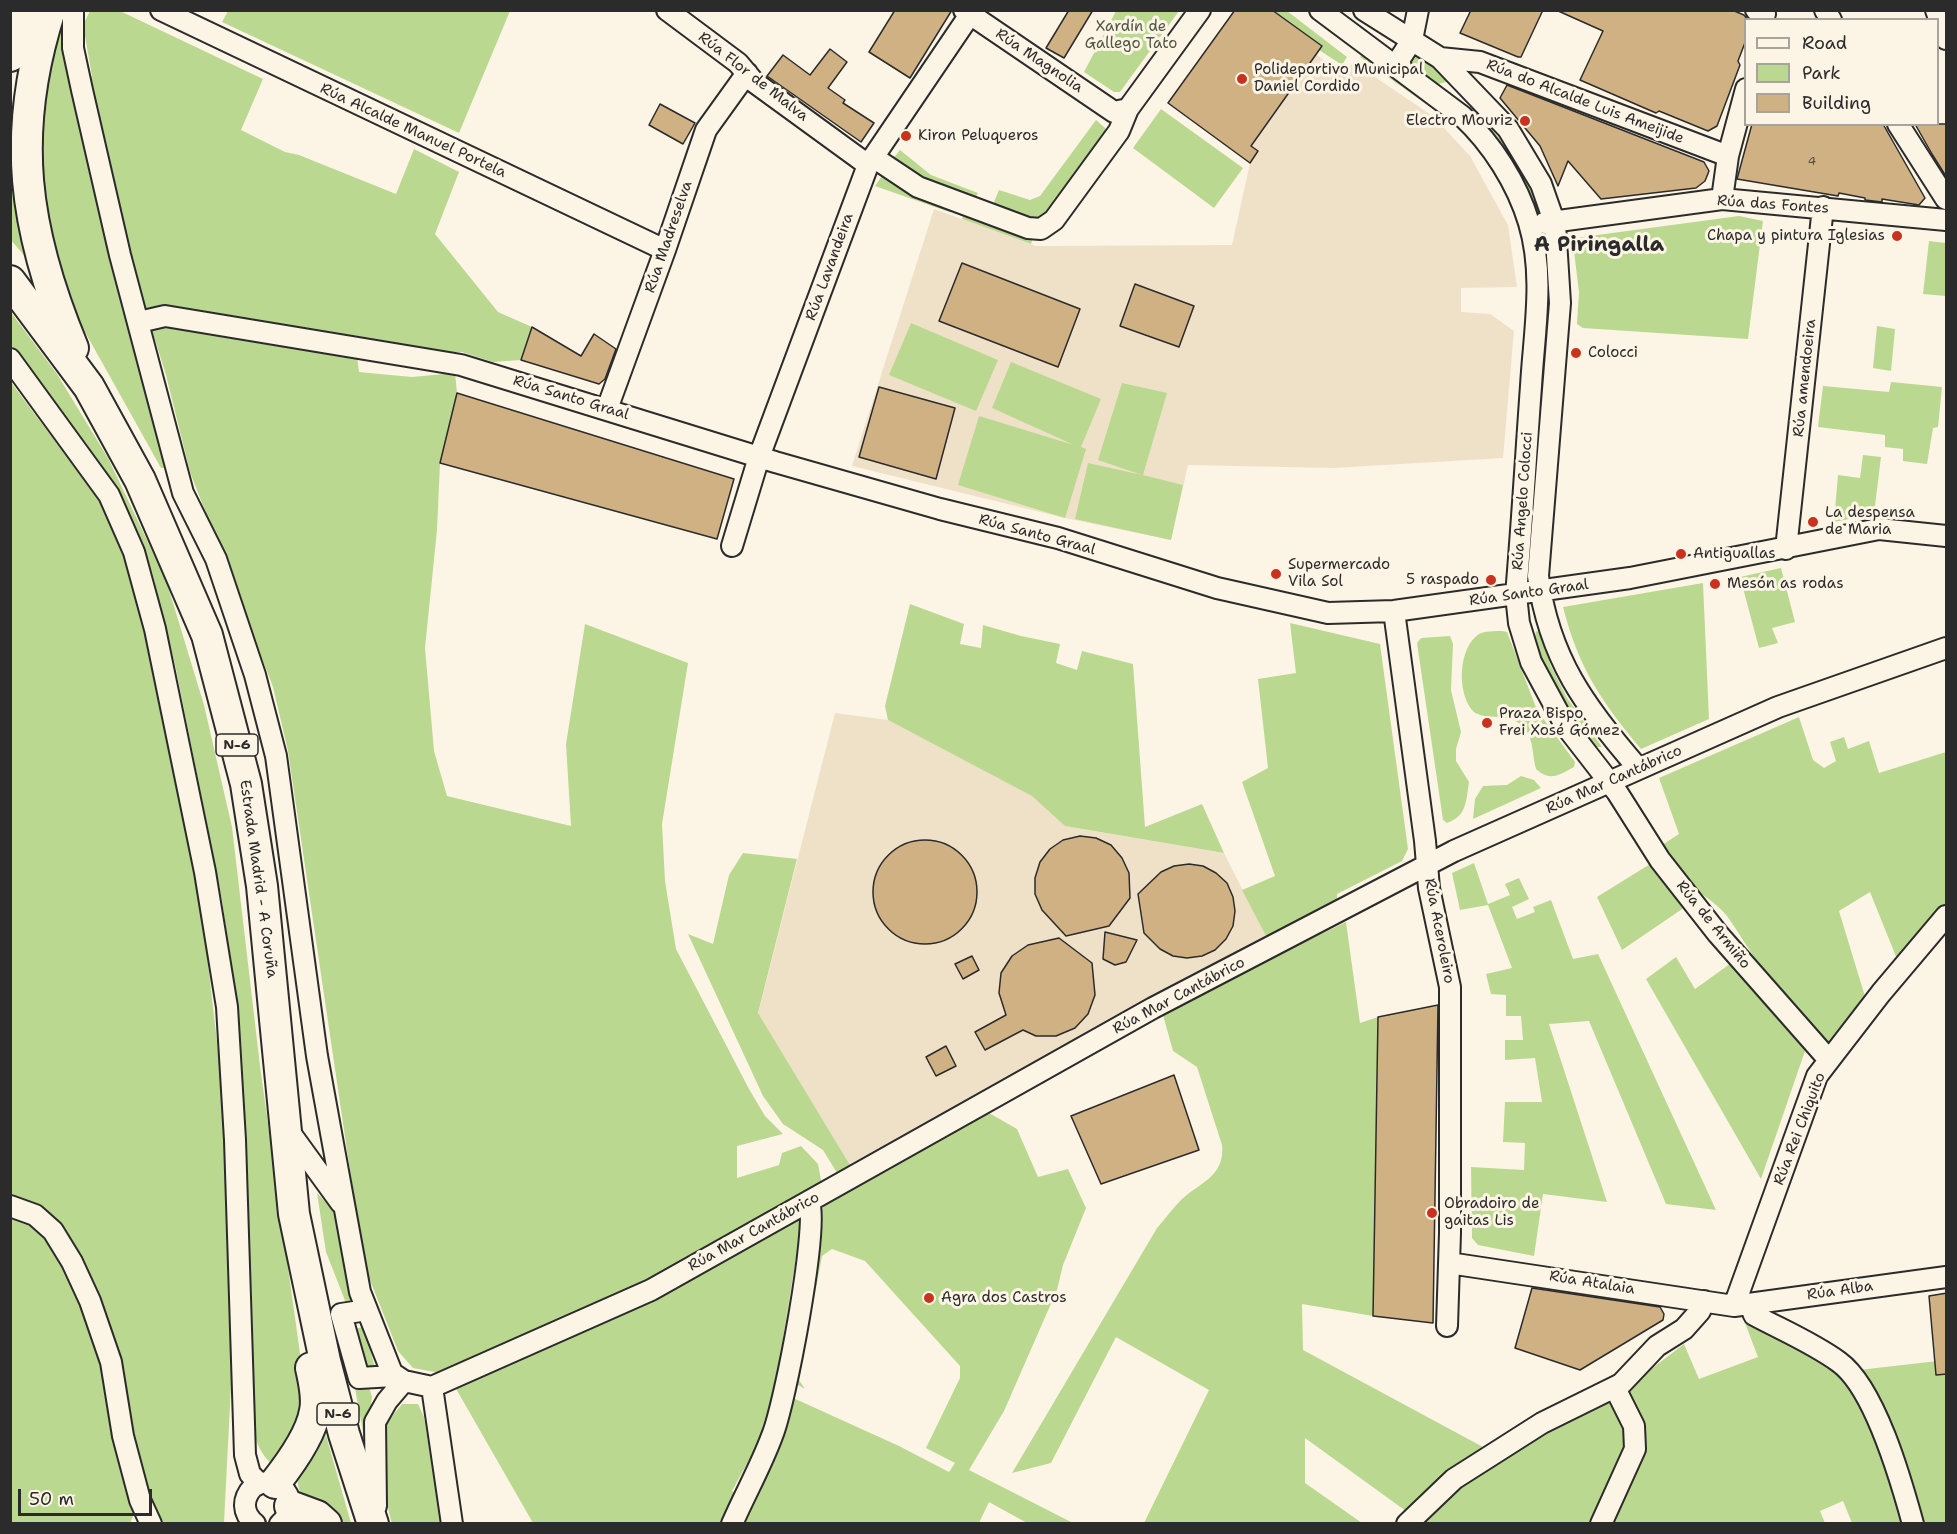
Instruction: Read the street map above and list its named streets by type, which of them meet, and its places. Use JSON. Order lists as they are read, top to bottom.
{
  "streets": {
    "highway": ["N-6", "Estrada Madrid - A Coruña"],
    "street": [
      "Rúa Magnolia",
      "Rúa Flor de Malva",
      "Rúa do Alcalde Luis Ameijide",
      "Rúa Alcalde Manuel Portela",
      "Rúa das Fontes",
      "Rúa Madreselva",
      "Rúa Lavandeira",
      "Rúa amendoeira",
      "Rúa Santo Graal",
      "Rúa Angelo Colocci",
      "Rúa Mar Cantábrico",
      "Rúa de Armiño",
      "Rúa Aceroleiro",
      "Rúa Rei Chiquito",
      "Rúa Atalaia",
      "Rúa Alba"
    ]
  },
  "crossings": [
    ["Rúa Magnolia", "Rúa Flor de Malva"],
    ["Rúa Magnolia", "Rúa Lavandeira"],
    ["Rúa Flor de Malva", "Rúa Madreselva"],
    ["Rúa Flor de Malva", "Rúa Lavandeira"],
    ["Rúa do Alcalde Luis Ameijide", "Rúa Angelo Colocci"],
    ["Rúa Alcalde Manuel Portela", "Rúa Madreselva"],
    ["Rúa das Fontes", "Rúa amendoeira"],
    ["Rúa das Fontes", "Rúa Angelo Colocci"],
    ["Rúa Madreselva", "Rúa Santo Graal"],
    ["Rúa Lavandeira", "Rúa Santo Graal"],
    ["Rúa amendoeira", "Rúa Santo Graal"],
    ["Rúa Santo Graal", "Rúa Angelo Colocci"],
    ["Rúa Santo Graal", "Rúa Aceroleiro"],
    ["Rúa Angelo Colocci", "Rúa Mar Cantábrico"],
    ["Rúa Angelo Colocci", "Rúa de Armiño"],
    ["Rúa Mar Cantábrico", "Rúa de Armiño"],
    ["Rúa Mar Cantábrico", "Rúa Aceroleiro"],
    ["Rúa de Armiño", "Rúa Rei Chiquito"],
    ["Rúa Aceroleiro", "Rúa Atalaia"],
    ["Rúa Rei Chiquito", "Rúa Atalaia"],
    ["Rúa Rei Chiquito", "Rúa Alba"],
    ["Rúa Atalaia", "Rúa Alba"]
  ],
  "districts": ["A Piringalla"],
  "parks": ["Xardín de Gallego Tato"],
  "places": [
    "Polideportivo Municipal Daniel Cordido",
    "Electro Mouriz",
    "Kiron Peluqueros",
    "Chapa y pintura Iglesias",
    "Colocci",
    "La despensa de Maria",
    "Antiguallas",
    "Supermercado Vila Sol",
    "5 raspado",
    "Mesón as rodas",
    "Praza Bispo Frei Xosé Gómez",
    "Obradoiro de gaitas Lis",
    "Agra dos Castros"
  ],
  "house_numbers": ["4"],
  "legend": ["Road", "Park", "Building"],
  "scale_bar": "50 m"
}
